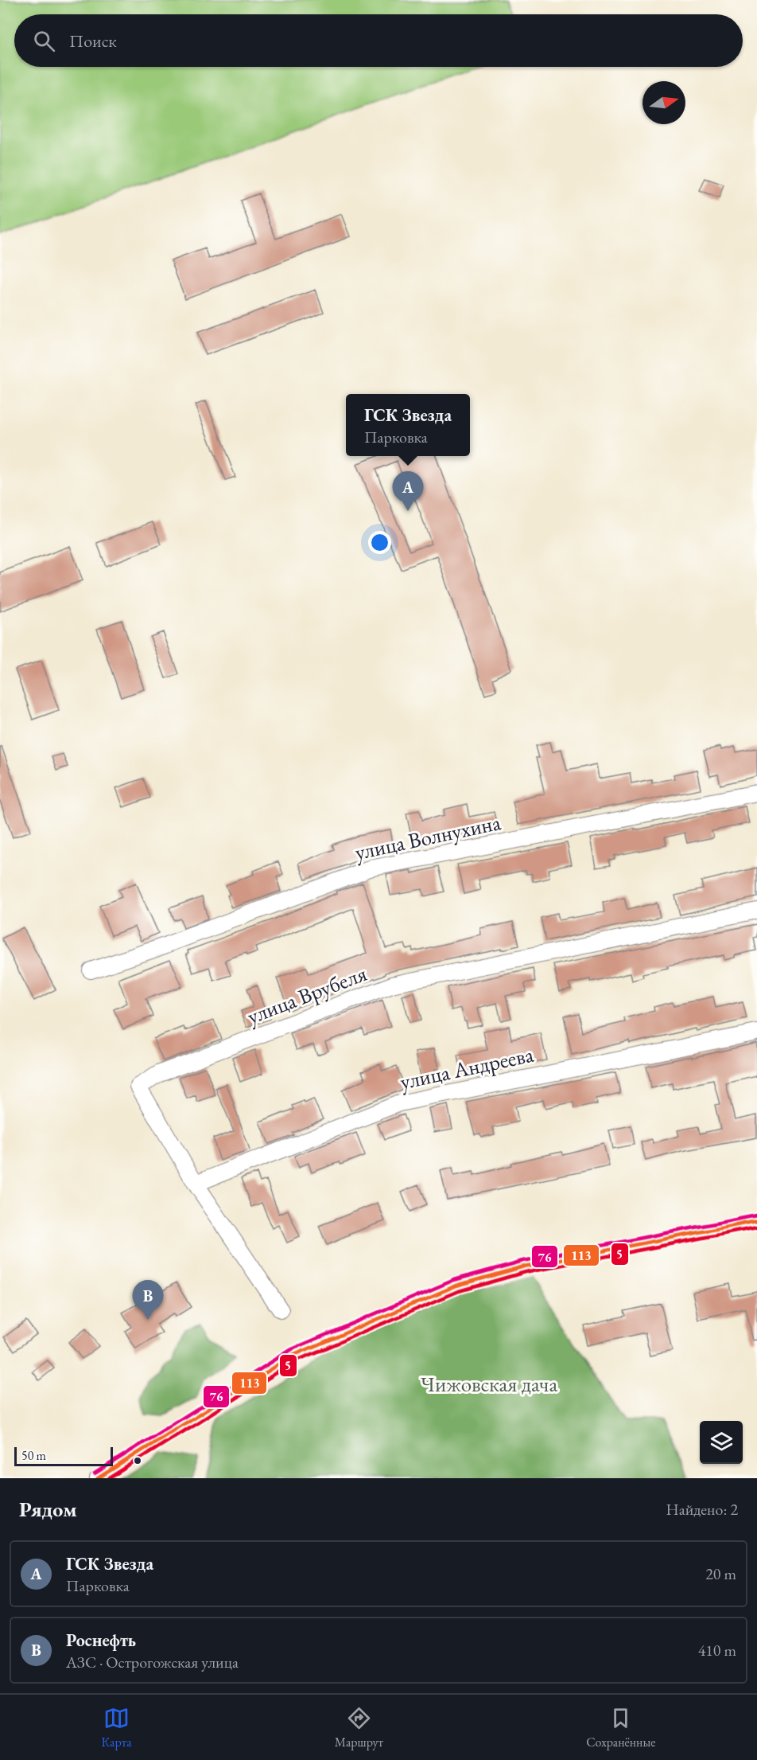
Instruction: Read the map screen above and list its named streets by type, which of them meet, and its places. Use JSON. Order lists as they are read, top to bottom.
{
  "streets": {
    "street": ["улица Волнухина", "улица Врубеля", "улица Андреева"]
  },
  "crossings": [
    ["улица Врубеля", "улица Андреева"]
  ],
  "parks": ["Чижовская дача"],
  "lines": ["transit line 76", "transit line 113", "transit line 5"],
  "scale_bar": "50 m",
  "north": "right",
  "page": {
    "search": "Поиск",
    "popup": ["ГСК Звезда", "Парковка"],
    "pins": ["A", "B"],
    "scale": "50 m",
    "heading": ["Рядом", "Найдено: 2"],
    "list": [
      {
        "mark": "A",
        "name": "ГСК Звезда",
        "note": "Парковка",
        "value": "20 m"
      },
      {
        "mark": "B",
        "name": "Роснефть",
        "note": "АЗС · Острогожская улица",
        "value": "410 m"
      }
    ],
    "nav": ["Карта", "Маршрут", "Сохранённые"]
  }
}
